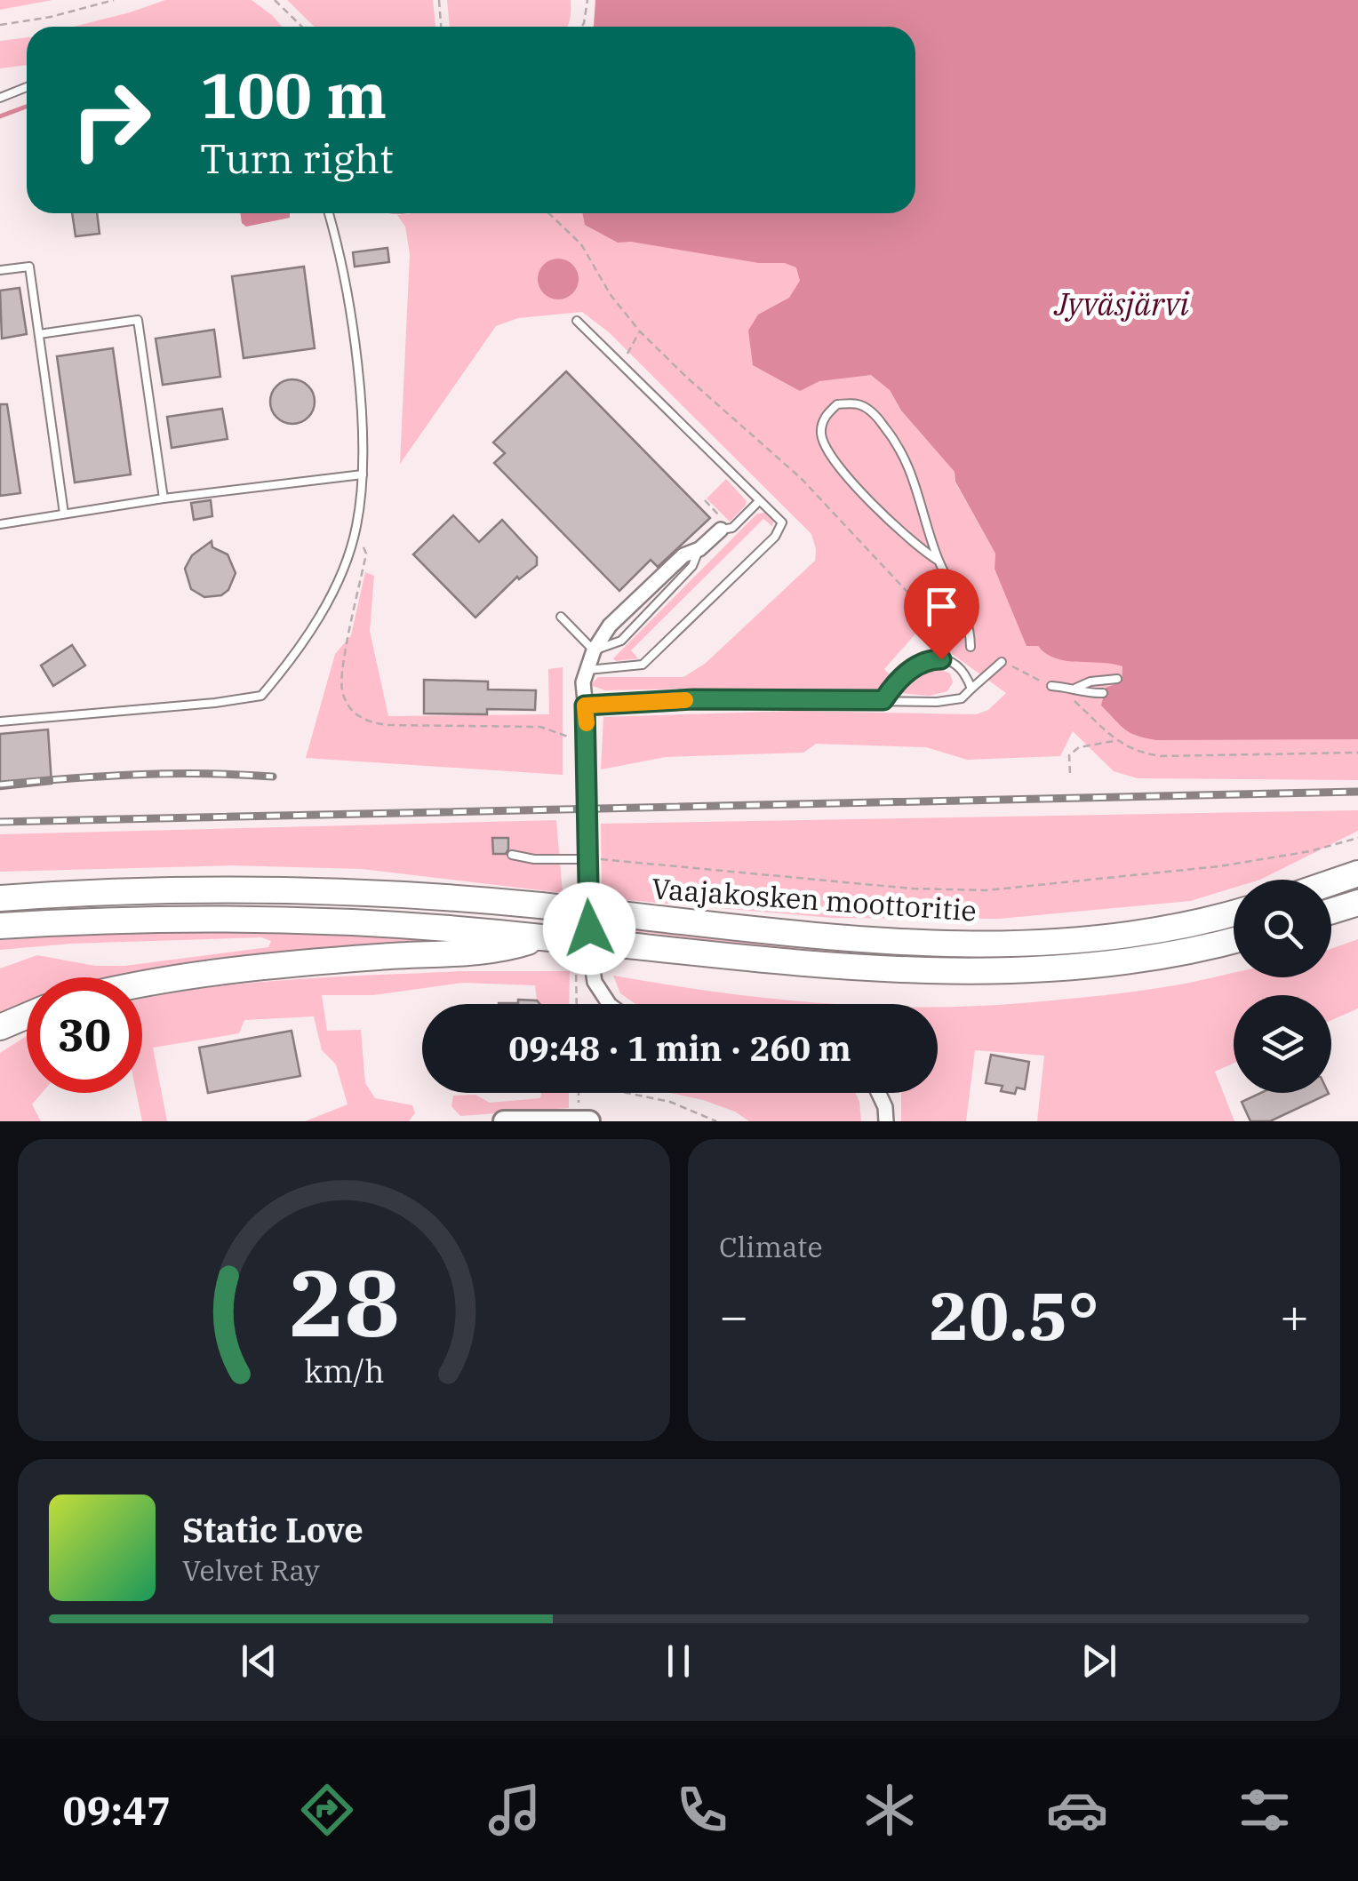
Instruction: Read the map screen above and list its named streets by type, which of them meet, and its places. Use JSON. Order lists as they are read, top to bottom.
{
  "streets": {
    "highway": ["Vaajakosken moottoritie"]
  },
  "water": ["Jyväsjärvi"],
  "page": {
    "turn": ["100 m", "Turn right"],
    "limit": "30",
    "trip": "09:48 · 1 min · 260 m",
    "tile": "Climate",
    "heat": ["−", "20.5°", "+"],
    "song": ["Static Love", "Velvet Ray"],
    "tabs": "09:47",
    "gauge": ["28", "km/h"]
  }
}
